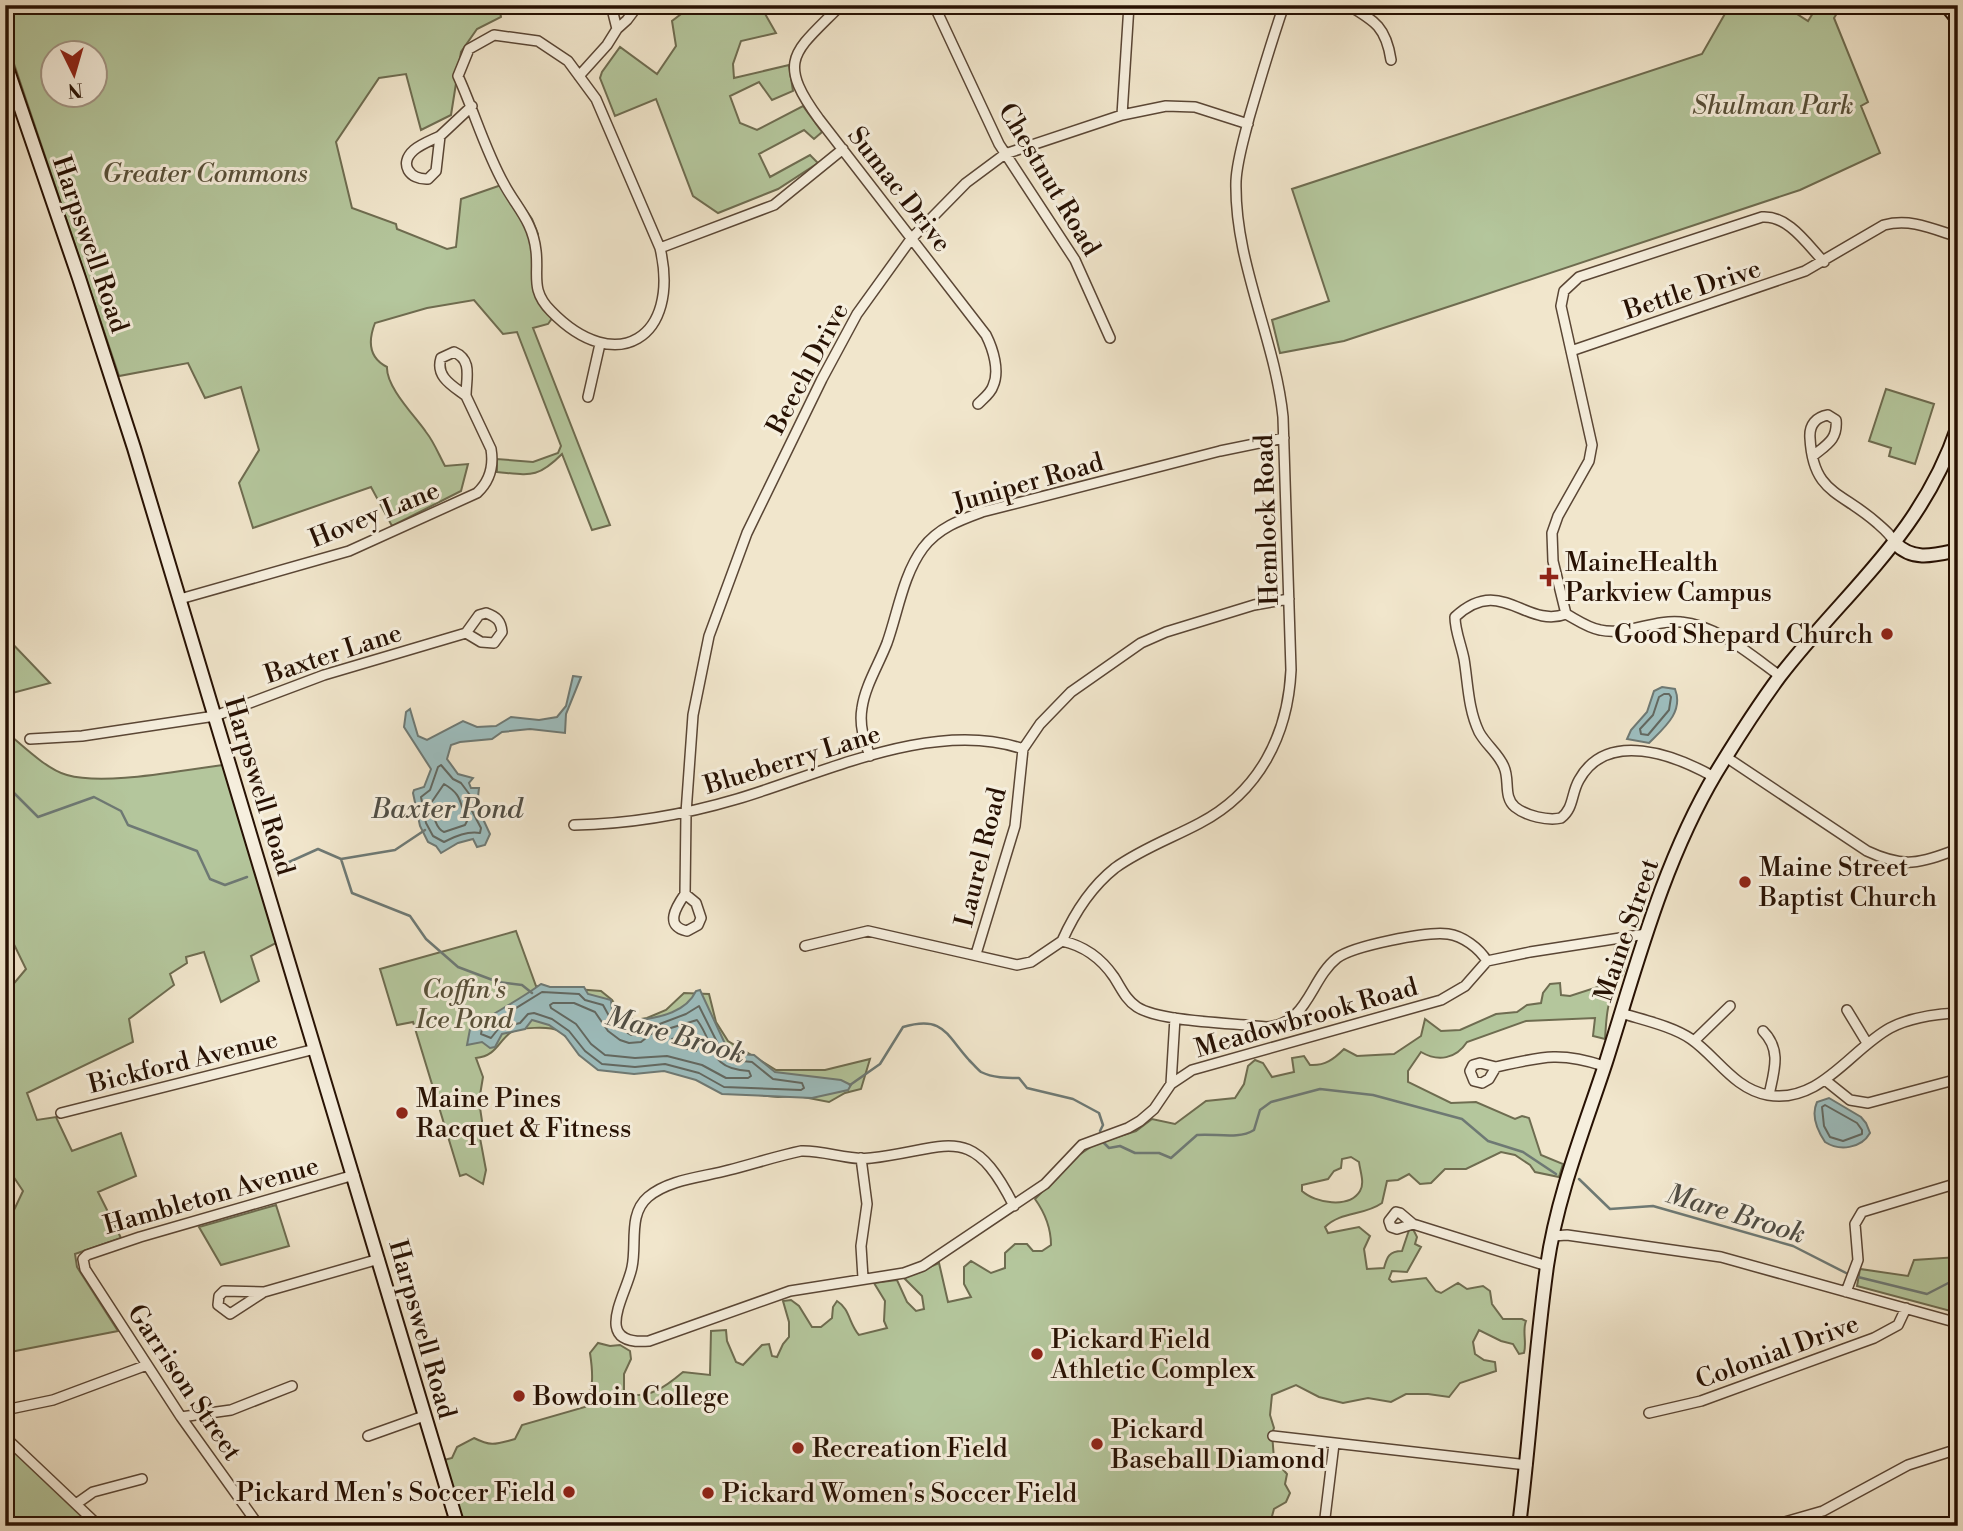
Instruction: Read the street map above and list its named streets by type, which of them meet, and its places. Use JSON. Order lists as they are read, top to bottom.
{
  "streets": {
    "main road": ["Harpswell Road", "Maine Street"],
    "street": [
      "Chestnut Road",
      "Sumac Drive",
      "Bettle Drive",
      "Beech Drive",
      "Juniper Road",
      "Hovey Lane",
      "Hemlock Road",
      "Baxter Lane",
      "Blueberry Lane",
      "Laurel Road",
      "Meadowbrook Road",
      "Bickford Avenue",
      "Hambleton Avenue",
      "Colonial Drive",
      "Garrison Street"
    ]
  },
  "crossings": [
    ["Chestnut Road", "Beech Drive"],
    ["Sumac Drive", "Beech Drive"],
    ["Harpswell Road", "Hovey Lane"],
    ["Harpswell Road", "Baxter Lane"],
    ["Harpswell Road", "Bickford Avenue"],
    ["Harpswell Road", "Hambleton Avenue"],
    ["Beech Drive", "Hemlock Road"],
    ["Beech Drive", "Blueberry Lane"],
    ["Juniper Road", "Hemlock Road"],
    ["Juniper Road", "Blueberry Lane"],
    ["Hemlock Road", "Laurel Road"],
    ["Blueberry Lane", "Laurel Road"],
    ["Hambleton Avenue", "Garrison Street"]
  ],
  "water": ["Baxter Pond", "Mare Brook"],
  "parks": ["Shulman Park", "Greater Commons", "Coffin's Ice Pond"],
  "places": {
    "health": ["MaineHealth Parkview Campus"],
    "other": [
      "Good Shepard Church",
      "Maine Street Baptist Church",
      "Maine Pines Racquet & Fitness",
      "Pickard Field Athletic Complex",
      "Bowdoin College",
      "Pickard Baseball Diamond",
      "Recreation Field",
      "Pickard Men's Soccer Field",
      "Pickard Women's Soccer Field"
    ]
  },
  "north": "bottom"
}
